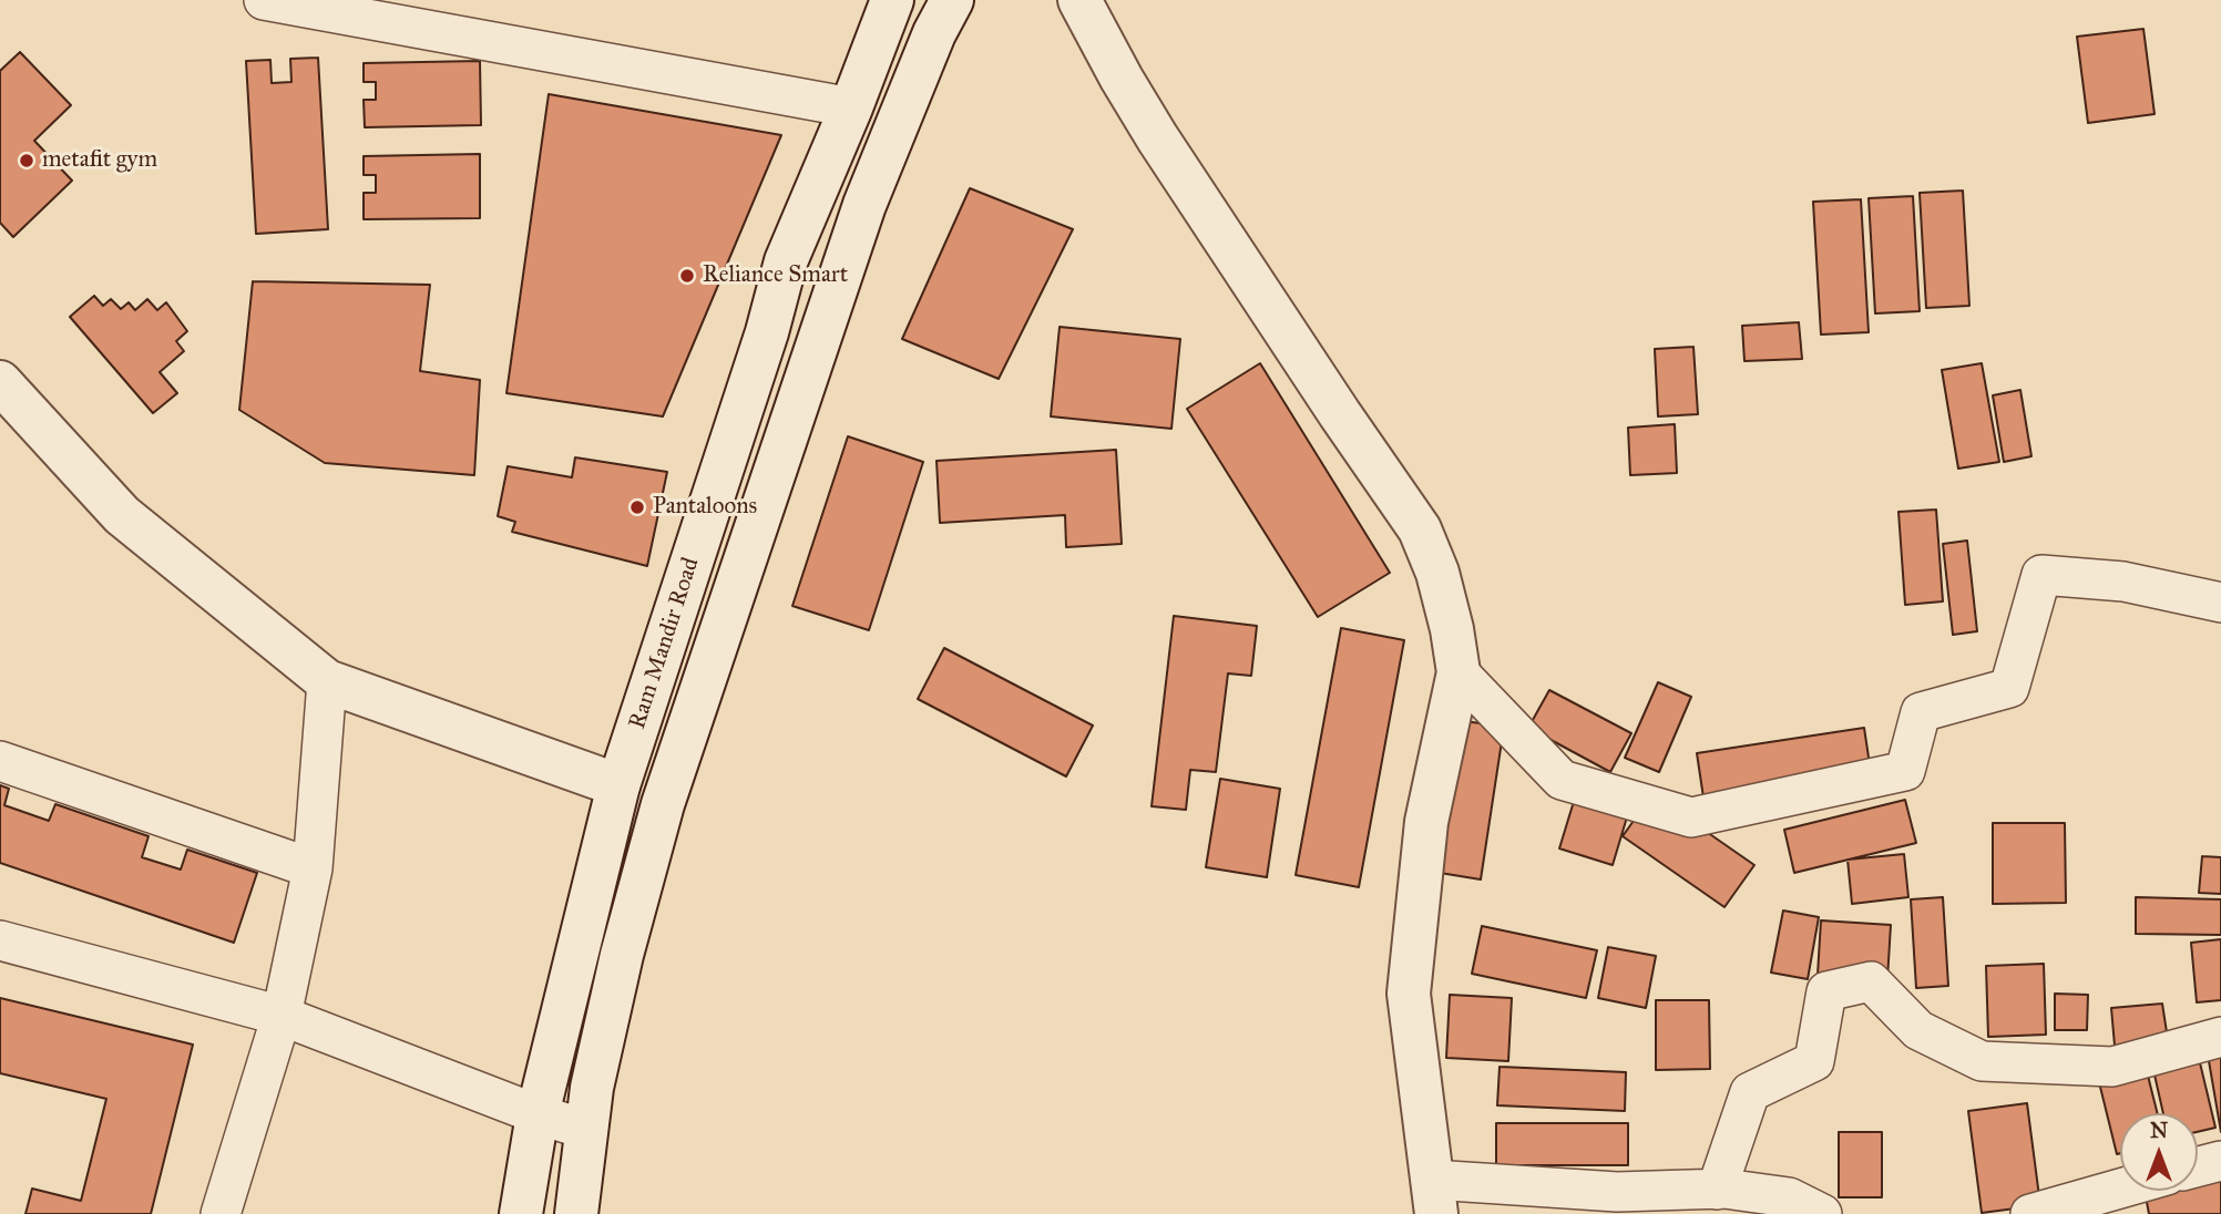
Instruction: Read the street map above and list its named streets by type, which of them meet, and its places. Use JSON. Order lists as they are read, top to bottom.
{
  "streets": {
    "main road": ["Ram Mandir Road"]
  },
  "places": ["metafit gym", "Reliance Smart", "Pantaloons"],
  "north": "top"
}
